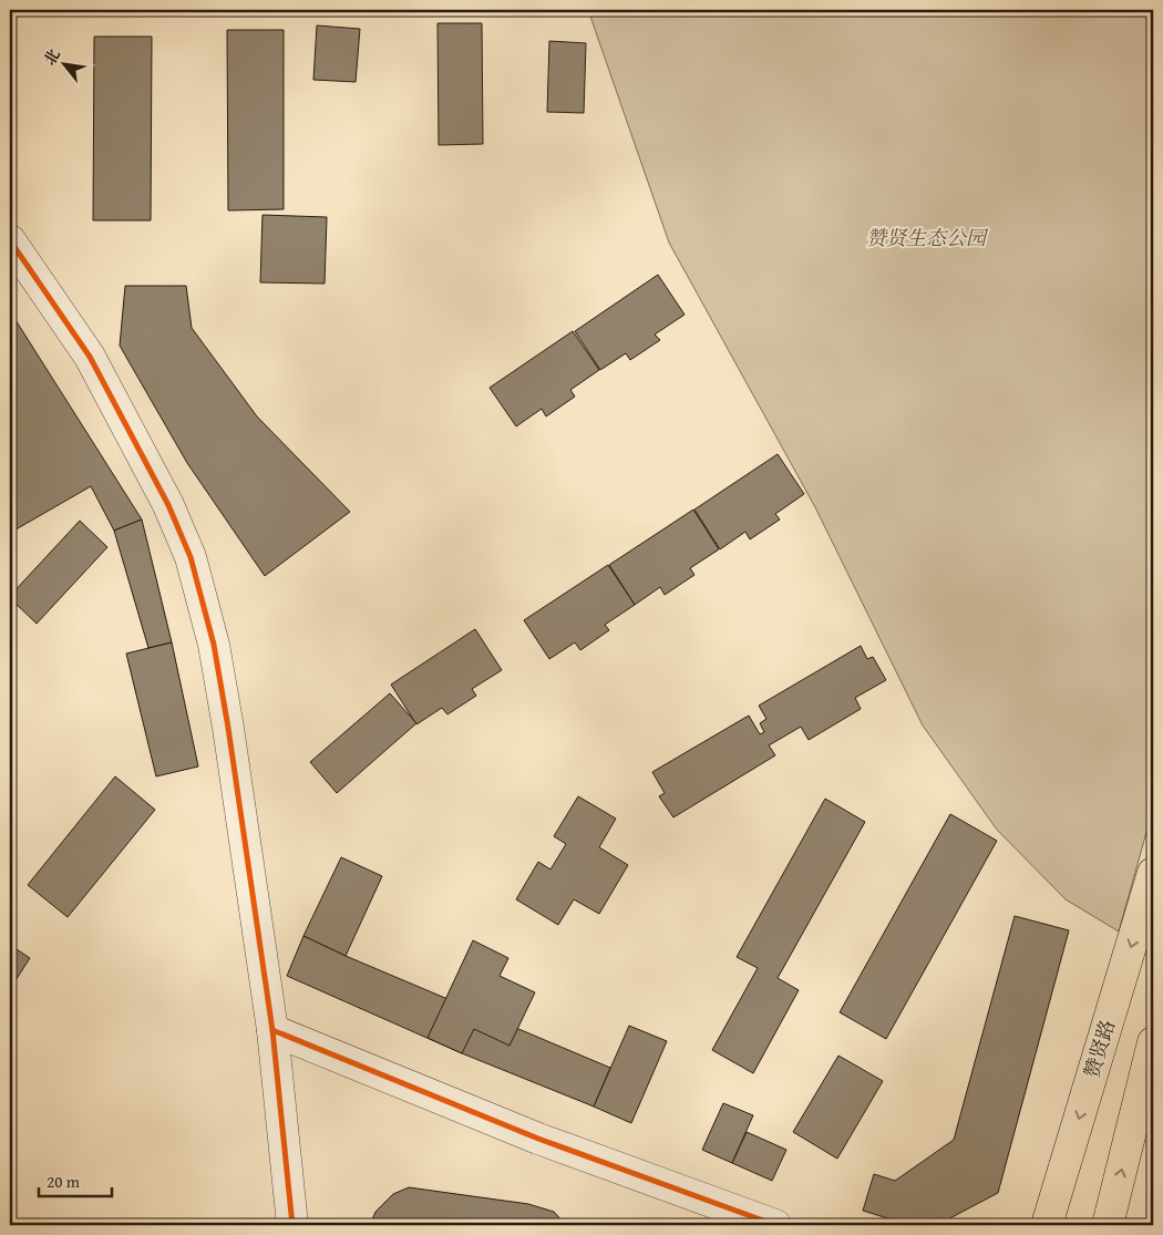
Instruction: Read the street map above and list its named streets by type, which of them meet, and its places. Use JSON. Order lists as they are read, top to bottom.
{
  "streets": {
    "main road": ["赞贤路"]
  },
  "parks": ["赞贤生态公园"],
  "scale_bar": "20 m",
  "north": "top left"
}
